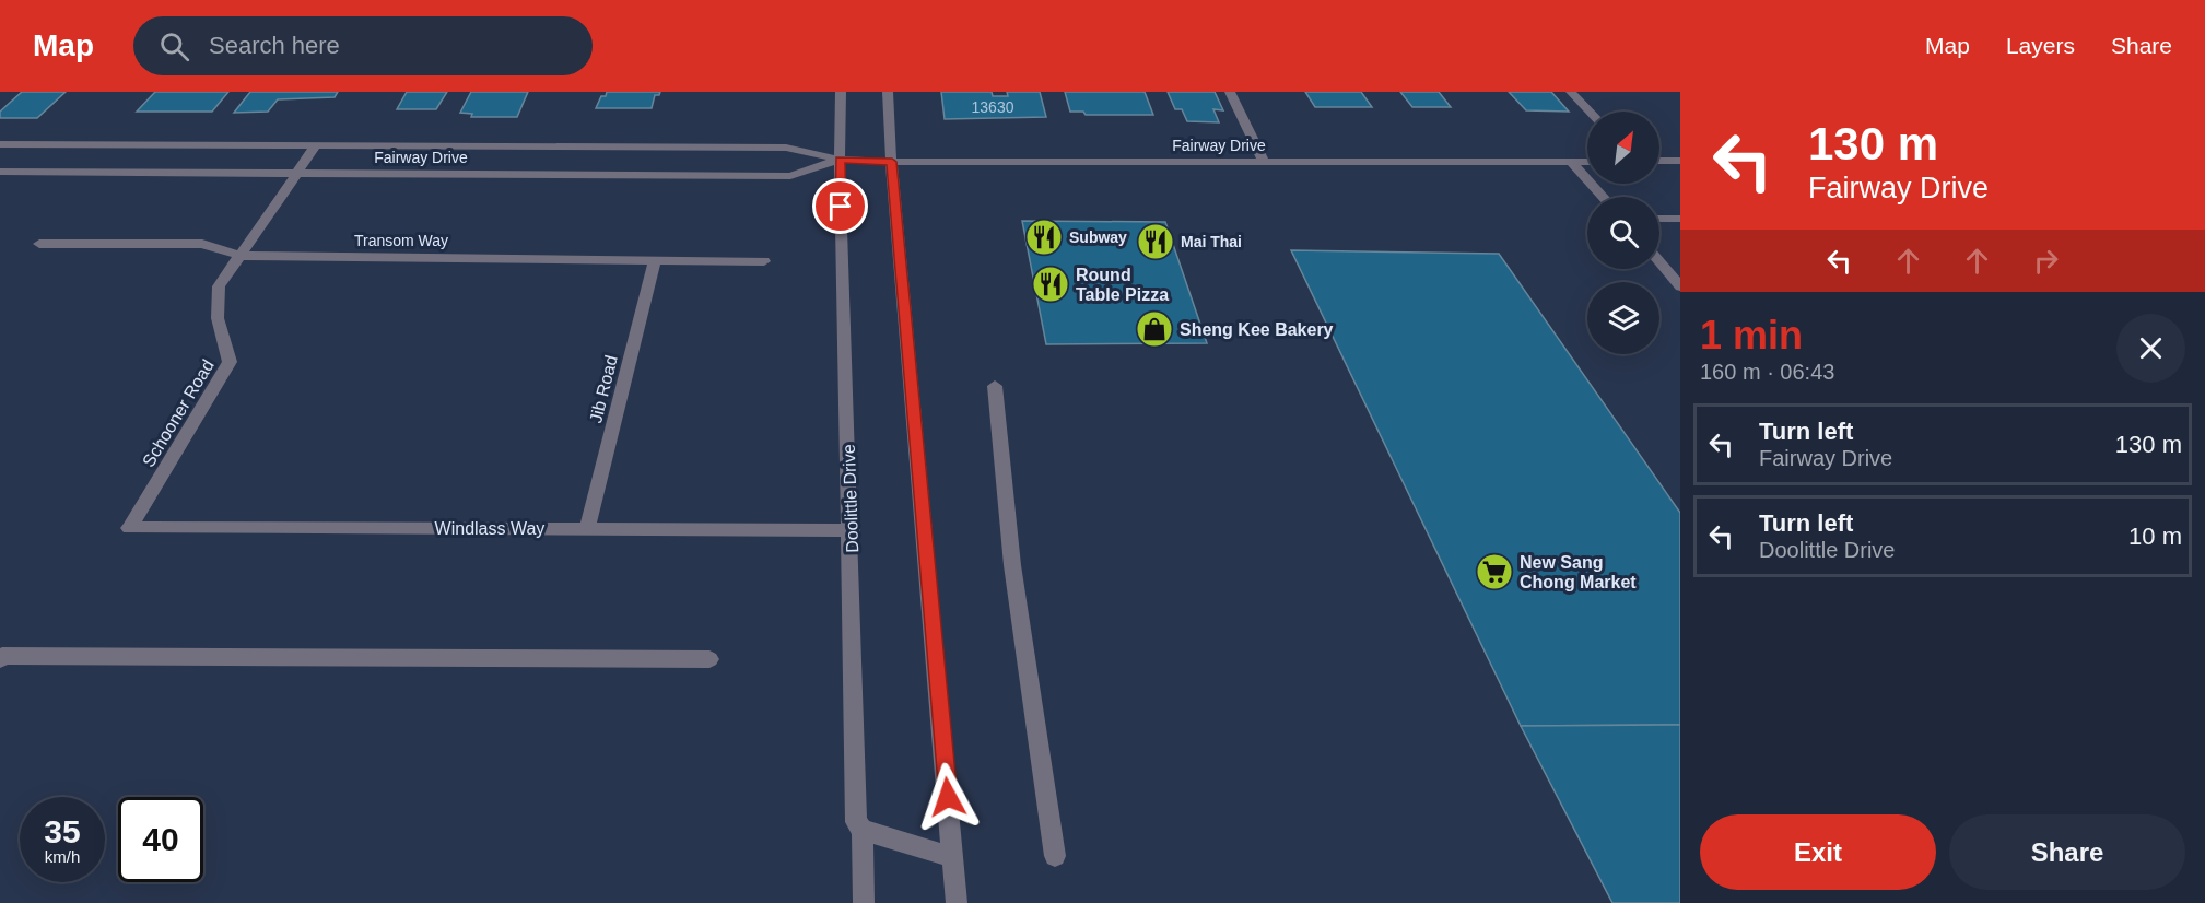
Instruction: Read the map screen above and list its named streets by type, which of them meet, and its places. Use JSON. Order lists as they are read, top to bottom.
{
  "streets": {
    "street": [
      "Fairway Drive",
      "Transom Way",
      "Jib Road",
      "Schooner Road",
      "Doolittle Drive",
      "Windlass Way"
    ]
  },
  "crossings": [
    ["Fairway Drive", "Schooner Road"],
    ["Fairway Drive", "Doolittle Drive"],
    ["Transom Way", "Jib Road"],
    ["Transom Way", "Schooner Road"],
    ["Jib Road", "Windlass Way"],
    ["Schooner Road", "Windlass Way"],
    ["Doolittle Drive", "Windlass Way"]
  ],
  "places": {
    "restaurant": ["Subway", "Mai Thai", "Round Table Pizza"],
    "shop": ["Sheng Kee Bakery"],
    "supermarket": ["New Sang Chong Market"]
  },
  "house_numbers": ["13630"],
  "north": "top right",
  "page": {
    "header": "Map",
    "search": "Search here",
    "nav": ["Map", "Layers", "Share"],
    "turn": ["130 m", "Fairway Drive"],
    "heading": ["1 min", "160 m · 06:43"],
    "list": [
      {
        "name": "Turn left",
        "note": "Fairway Drive",
        "value": "130 m"
      },
      {
        "name": "Turn left",
        "note": "Doolittle Drive",
        "value": "10 m"
      }
    ],
    "speed": "35 km/h",
    "limit": "40",
    "buttons": ["Exit", "Share"]
  }
}
